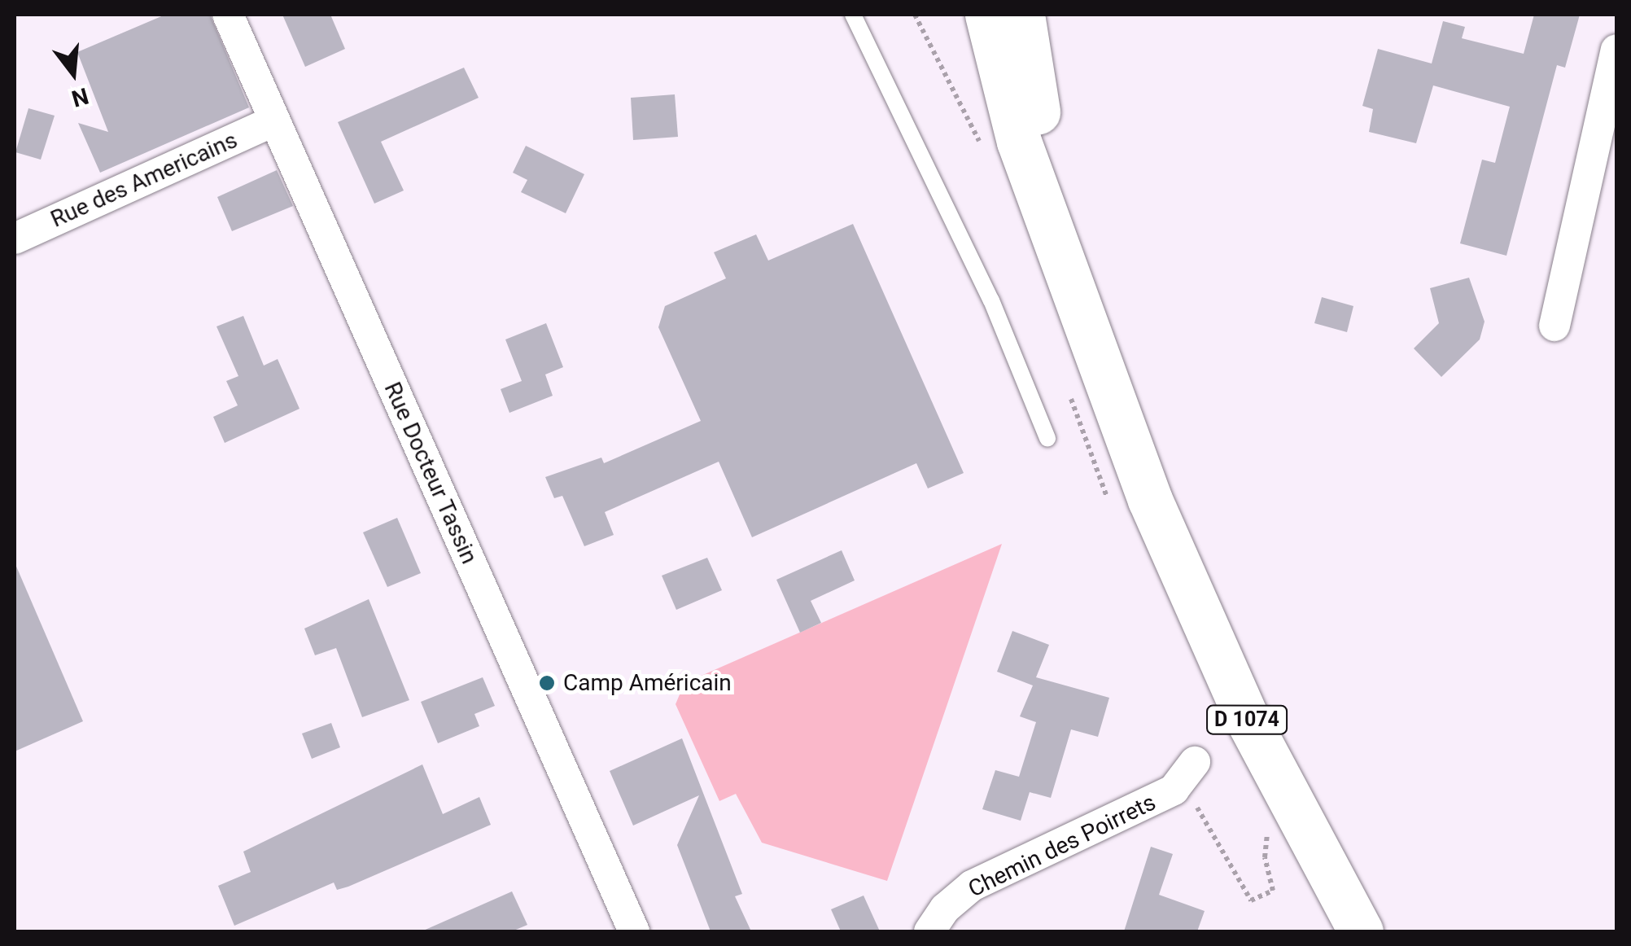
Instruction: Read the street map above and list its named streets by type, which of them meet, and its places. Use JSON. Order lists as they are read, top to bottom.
{
  "streets": {
    "main road": ["D 1074"],
    "street": ["Rue des Americains", "Rue Docteur Tassin", "Chemin des Poirrets"]
  },
  "crossings": [
    ["Rue des Americains", "Rue Docteur Tassin"]
  ],
  "places": ["Camp Américain"],
  "north": "bottom"
}
